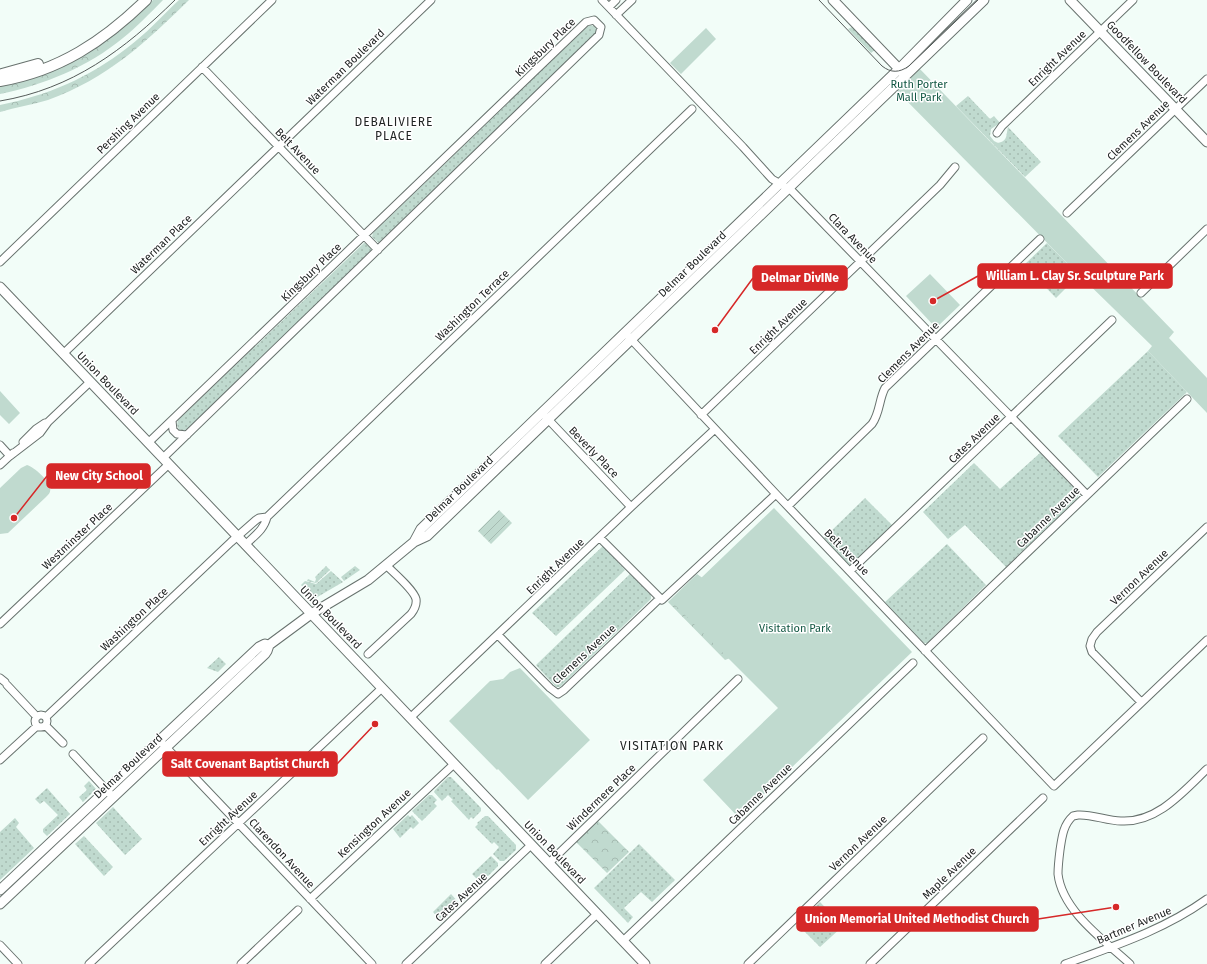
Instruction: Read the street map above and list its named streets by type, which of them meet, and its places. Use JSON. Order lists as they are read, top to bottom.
{
  "streets": {
    "main road": ["Goodfellow Boulevard", "Delmar Boulevard", "Union Boulevard"],
    "street": [
      "Kingsbury Place",
      "Enright Avenue",
      "Waterman Boulevard",
      "Pershing Avenue",
      "Clemens Avenue",
      "Belt Avenue",
      "Clara Avenue",
      "Waterman Place",
      "Washington Terrace",
      "Cates Avenue",
      "Beverly Place",
      "Cabanne Avenue",
      "Westminster Place",
      "Vernon Avenue",
      "Washington Place",
      "Windermere Place",
      "Kensington Avenue",
      "Clarendon Avenue",
      "Maple Avenue",
      "Bartmer Avenue"
    ]
  },
  "crossings": [
    ["Kingsbury Place", "Belt Avenue"],
    ["Kingsbury Place", "Union Boulevard"],
    ["Kingsbury Place", "Westminster Place"],
    ["Enright Avenue", "Goodfellow Boulevard"],
    ["Enright Avenue", "Clemens Avenue"],
    ["Enright Avenue", "Belt Avenue"],
    ["Enright Avenue", "Clara Avenue"],
    ["Enright Avenue", "Union Boulevard"],
    ["Enright Avenue", "Beverly Place"],
    ["Enright Avenue", "Clarendon Avenue"],
    ["Goodfellow Boulevard", "Clemens Avenue"],
    ["Waterman Boulevard", "Belt Avenue"],
    ["Waterman Boulevard", "Waterman Place"],
    ["Pershing Avenue", "Belt Avenue"],
    ["Clemens Avenue", "Belt Avenue"],
    ["Clemens Avenue", "Clara Avenue"],
    ["Belt Avenue", "Waterman Place"],
    ["Belt Avenue", "Delmar Boulevard"],
    ["Belt Avenue", "Cates Avenue"],
    ["Belt Avenue", "Cabanne Avenue"],
    ["Belt Avenue", "Vernon Avenue"],
    ["Clara Avenue", "Delmar Boulevard"],
    ["Clara Avenue", "Cates Avenue"],
    ["Clara Avenue", "Cabanne Avenue"],
    ["Waterman Place", "Union Boulevard"],
    ["Delmar Boulevard", "Union Boulevard"],
    ["Delmar Boulevard", "Beverly Place"],
    ["Delmar Boulevard", "Clarendon Avenue"],
    ["Washington Terrace", "Washington Place"],
    ["Union Boulevard", "Cates Avenue"],
    ["Union Boulevard", "Cabanne Avenue"],
    ["Union Boulevard", "Westminster Place"],
    ["Union Boulevard", "Washington Place"],
    ["Union Boulevard", "Windermere Place"],
    ["Union Boulevard", "Kensington Avenue"],
    ["Kensington Avenue", "Clarendon Avenue"]
  ],
  "districts": ["DEBALIVIERE PLACE", "VISITATION PARK"],
  "parks": ["Ruth Porter Mall Park", "Visitation Park"],
  "places": [
    "William L. Clay Sr. Sculpture Park",
    "Delmar DivINe",
    "New City School",
    "Salt Covenant Baptist Church",
    "Union Memorial United Methodist Church"
  ]
}
